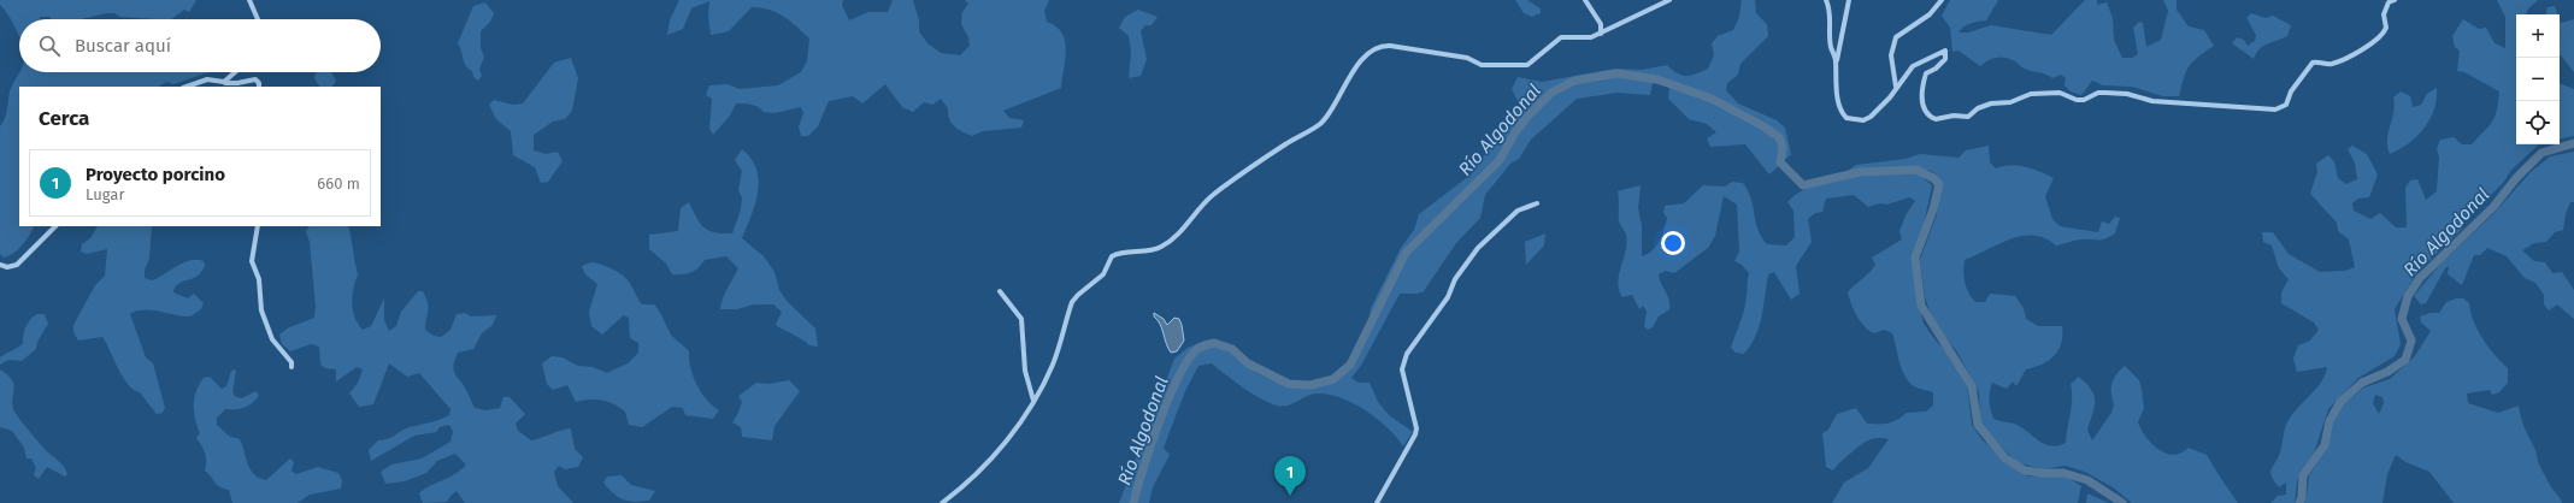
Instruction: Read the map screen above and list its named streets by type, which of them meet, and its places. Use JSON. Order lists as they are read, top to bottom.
{
  "water": ["Río Algodonal"],
  "page": {
    "map_buttons": ["+", "−"],
    "search": "Buscar aquí",
    "heading": "Cerca",
    "list": [
      {
        "mark": "1",
        "name": "Proyecto porcino",
        "note": "Lugar",
        "value": "660 m"
      }
    ],
    "pins": "1"
  }
}
